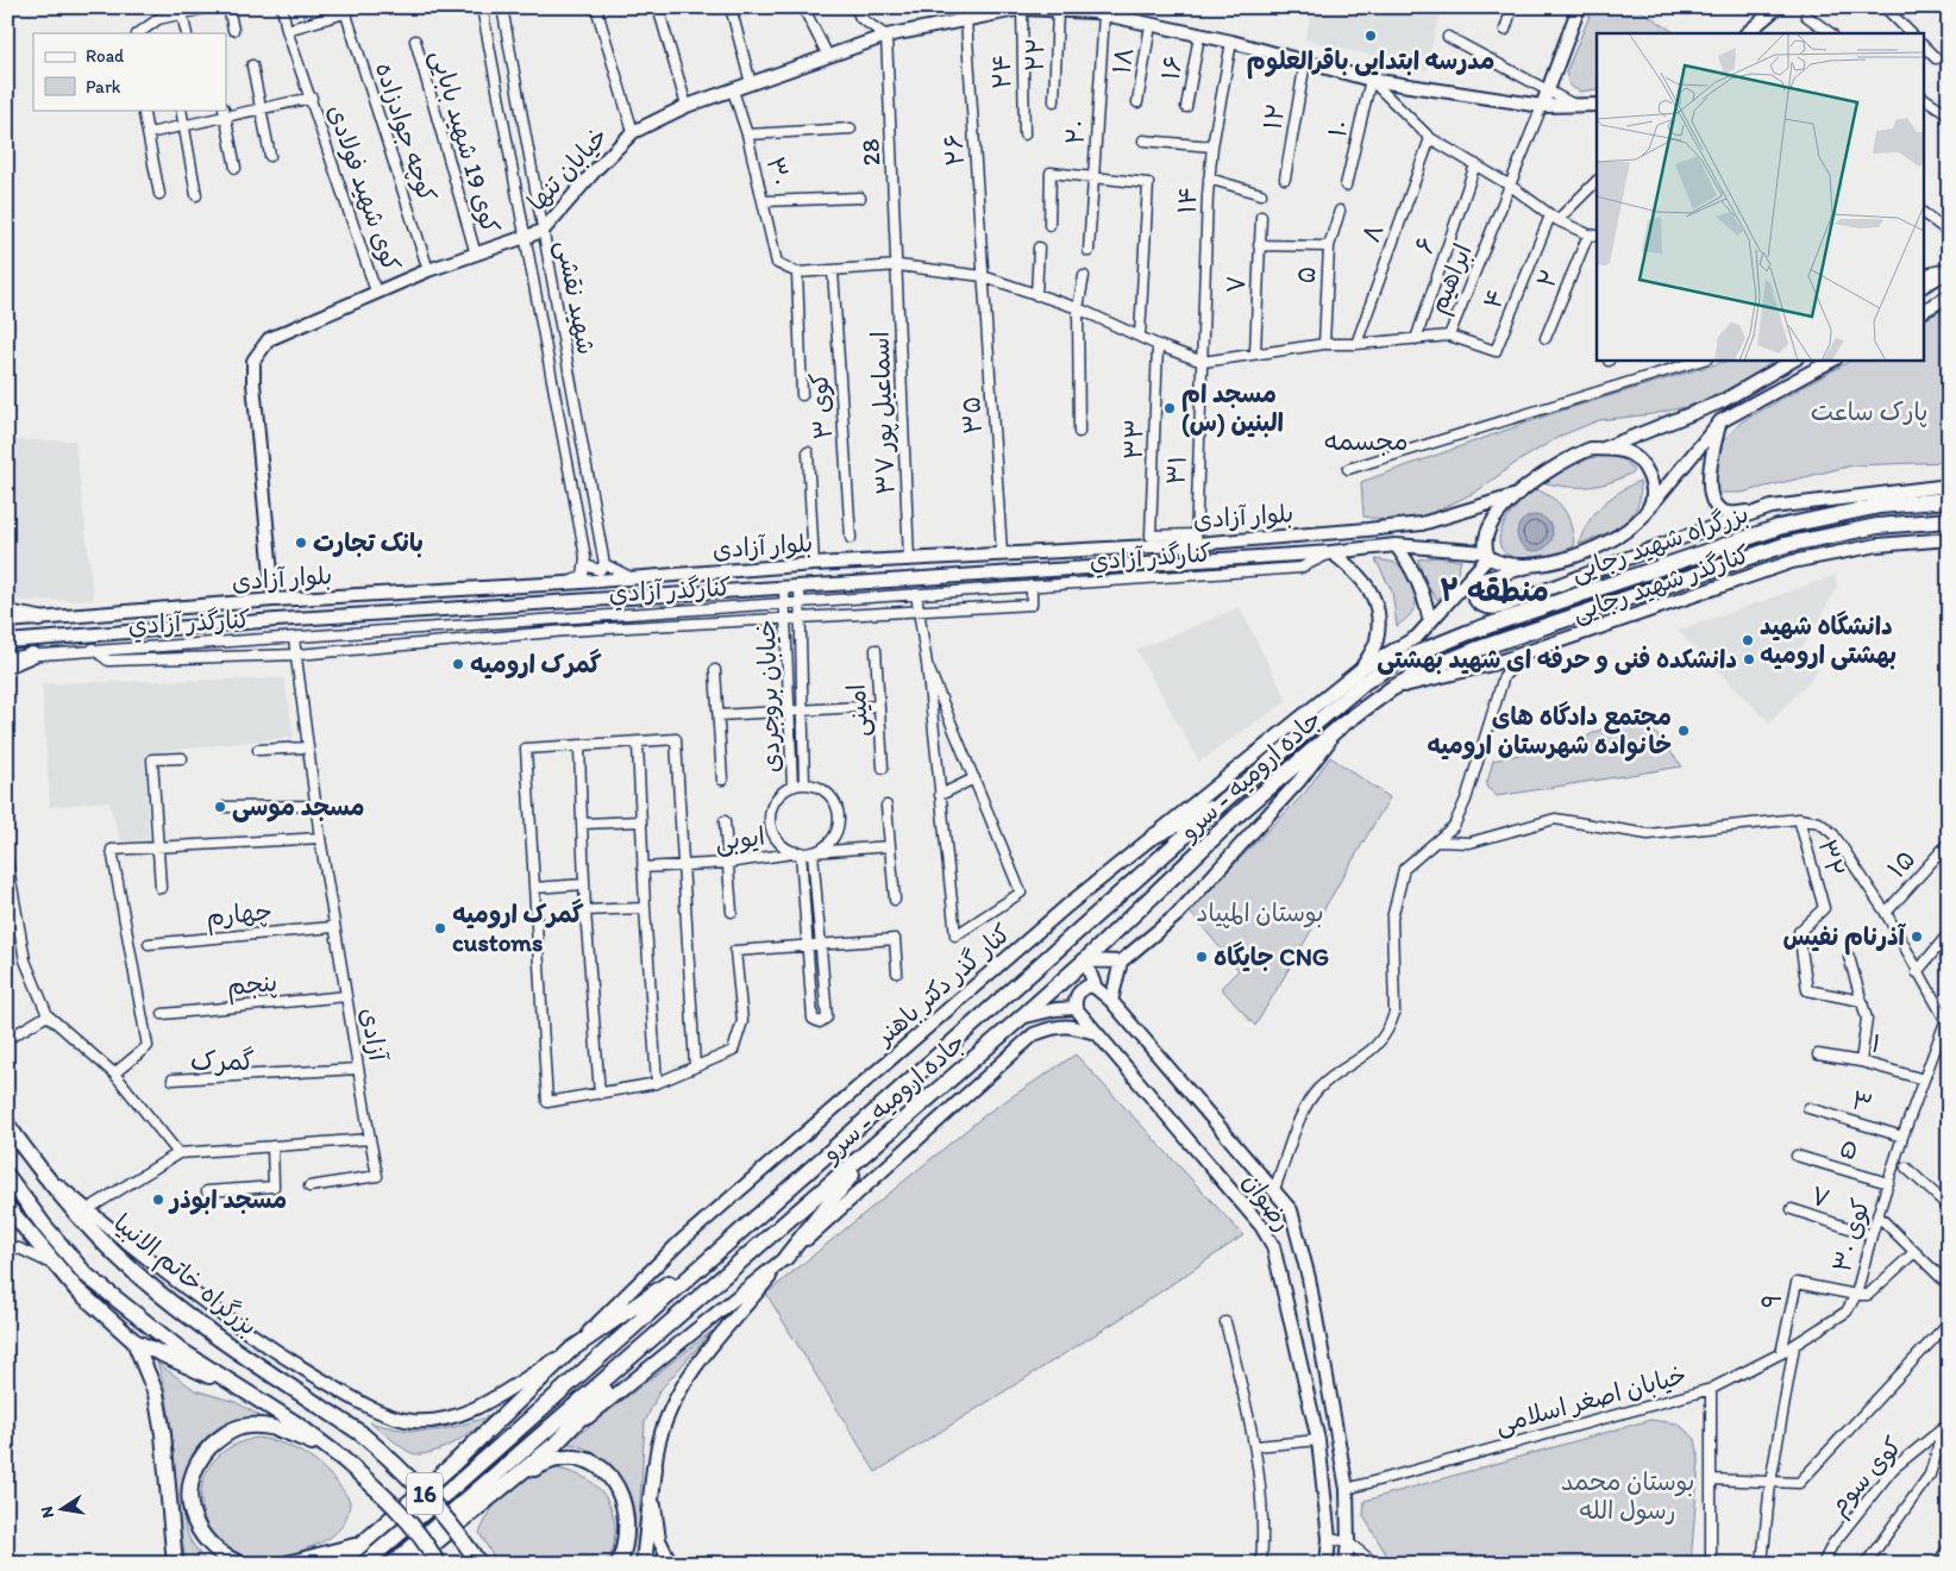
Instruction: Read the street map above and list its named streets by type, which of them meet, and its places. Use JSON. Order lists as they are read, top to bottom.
{
  "streets": {
    "highway": [
      "بزرگراه شهید رجایی",
      "جاده ارومیه - سرو",
      "بزرگراه خاتم الانبیا",
      "16"
    ],
    "main road": [
      "خیابان تنها",
      "بلوار آزادی",
      "کنارگذر شهید رجایی",
      "کنار گذر دکتر باهنر",
      "رضوان"
    ],
    "street": [
      "۲۲",
      "۱۸",
      "۱۶",
      "۲۴",
      "۱۲",
      "۱۰",
      "کوچه جوادزاده",
      "۲۰",
      "کوی 19 شهید بابایی",
      "۲۶",
      "28",
      "۳۰",
      "کوی شهید فولادی",
      "۱۴",
      "۸",
      "۶",
      "۵",
      "ابراهیم",
      "۲",
      "۷",
      "شهید نقشی",
      "۴",
      "کوی ۳",
      "اسماعیل پور ۳۷",
      "۳۵",
      "۳۳",
      "۳۱",
      "کنارگذر آزادي",
      "خیابان بروجردی",
      "امینی",
      "ایوبی",
      "۳۲",
      "۱۵",
      "چهارم",
      "پنجم",
      "آزادی",
      "۱",
      "۳",
      "کوی ۳۰",
      "۹",
      "خیابان اصغر اسلامی",
      "کوی سوم"
    ]
  },
  "crossings": [
    ["۲۲", "خیابان تنها"],
    ["۱۸", "خیابان تنها"],
    ["۱۶", "خیابان تنها"],
    ["۲۴", "خیابان تنها"],
    ["۱۲", "خیابان تنها"],
    ["۱۰", "خیابان تنها"],
    ["کوچه جوادزاده", "خیابان تنها"],
    ["۲۰", "خیابان تنها"],
    ["کوی 19 شهید بابایی", "خیابان تنها"],
    ["۲۶", "خیابان تنها"],
    ["۲۶", "۳۵"],
    ["28", "خیابان تنها"],
    ["28", "اسماعیل پور ۳۷"],
    ["خیابان تنها", "۳۰"],
    ["خیابان تنها", "کوی شهید فولادی"],
    ["خیابان تنها", "۱۴"],
    ["خیابان تنها", "ابراهیم"],
    ["خیابان تنها", "شهید نقشی"],
    ["خیابان تنها", "بلوار آزادی"],
    ["۱۴", "ابراهیم"],
    ["۱۴", "۳۱"],
    ["۸", "ابراهیم"],
    ["۶", "ابراهیم"],
    ["۵", "ابراهیم"],
    ["۵", "کوی ۳۰"],
    ["ابراهیم", "۷"],
    ["ابراهیم", "۴"],
    ["ابراهیم", "۳۱"],
    ["۷", "کوی ۳۰"],
    ["اسماعیل پور ۳۷", "بلوار آزادی"],
    ["۳۵", "بلوار آزادی"],
    ["۳۳", "۳۱"],
    ["۳۳", "بلوار آزادی"],
    ["۳۱", "بلوار آزادی"],
    ["بلوار آزادی", "کنارگذر آزادي"],
    ["بلوار آزادی", "کنارگذر شهید رجایی"],
    ["بلوار آزادی", "خیابان بروجردی"],
    ["بزرگراه شهید رجایی", "جاده ارومیه - سرو"],
    ["بزرگراه شهید رجایی", "کنار گذر دکتر باهنر"],
    ["کنارگذر آزادي", "خیابان بروجردی"],
    ["کنارگذر آزادي", "آزادی"],
    ["کنارگذر شهید رجایی", "جاده ارومیه - سرو"],
    ["خیابان بروجردی", "ایوبی"],
    ["جاده ارومیه - سرو", "کنار گذر دکتر باهنر"],
    ["جاده ارومیه - سرو", "رضوان"],
    ["چهارم", "آزادی"],
    ["پنجم", "آزادی"],
    ["کنار گذر دکتر باهنر", "بزرگراه خاتم الانبیا"],
    ["۱", "کوی ۳۰"],
    ["۳", "کوی ۳۰"],
    ["رضوان", "خیابان اصغر اسلامی"],
    ["کوی ۳۰", "۹"],
    ["کوی ۳۰", "خیابان اصغر اسلامی"]
  ],
  "districts": ["مجسمه", "منطقه ۲", "گمرک"],
  "parks": ["پارک ساعت", "بوستان المپیاد", "بوستان محمد رسول الله"],
  "places": [
    "مدرسه ابتدایی باقرالعلوم",
    "مسجد ام البنین (س)",
    "بانک تجارت",
    "دانشگاه شهید بهشتی ارومیه",
    "دانشکده فنی و حرفه ای شهید بهشتی",
    "گمرک ارومیه",
    "مجتمع دادگاه های خانواده شهرستان ارومیه",
    "مسجد موسی",
    "گمرک ارومیه customs",
    "آذرنام نفیس",
    "جایگاه CNG",
    "مسجد ابوذر"
  ],
  "legend": ["Road", "Park"],
  "north": "left"
}
